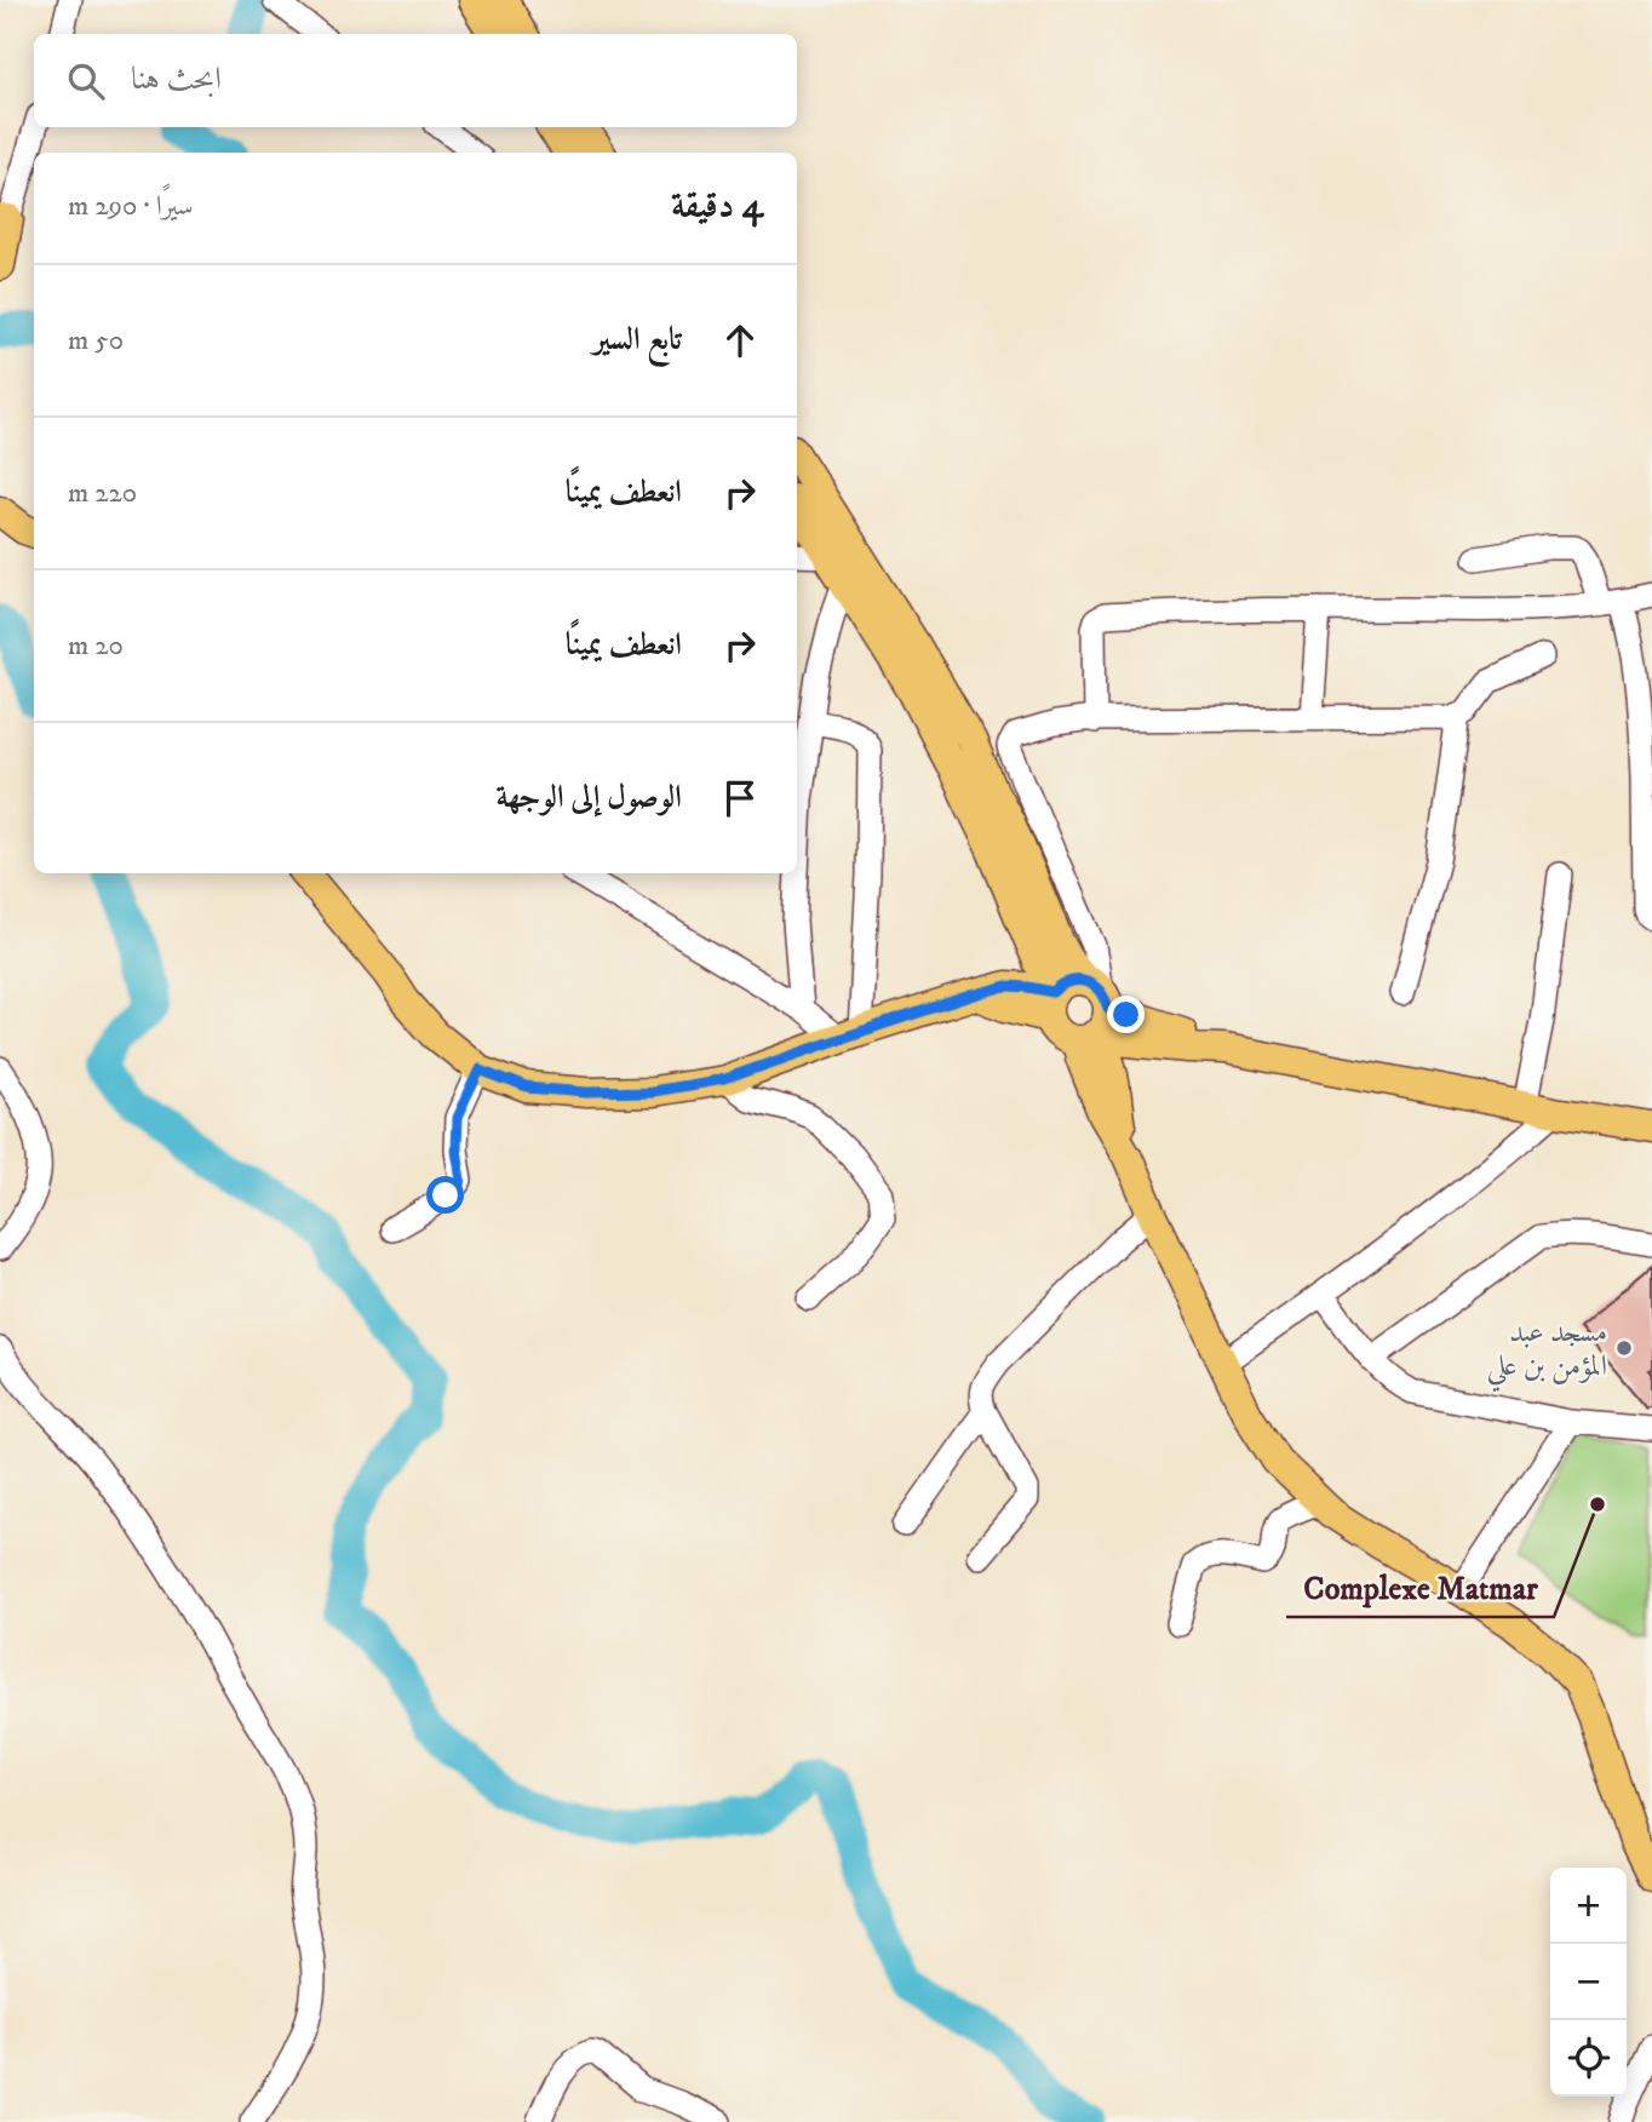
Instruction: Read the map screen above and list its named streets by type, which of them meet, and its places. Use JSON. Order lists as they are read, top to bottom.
{
  "places": ["مسجد عبد المؤمن بن علي", "Complexe Matmar"],
  "page": {
    "search": "ابحث هنا",
    "heading": ["4 دقيقة", "سيرًا · 290 m"],
    "list": [
      ["تابع السير", "50 m"],
      ["انعطف يمينًا", "220 m"],
      ["انعطف يمينًا", "20 m"],
      "الوصول إلى الوجهة"
    ],
    "map_buttons": ["+", "−"]
  }
}
